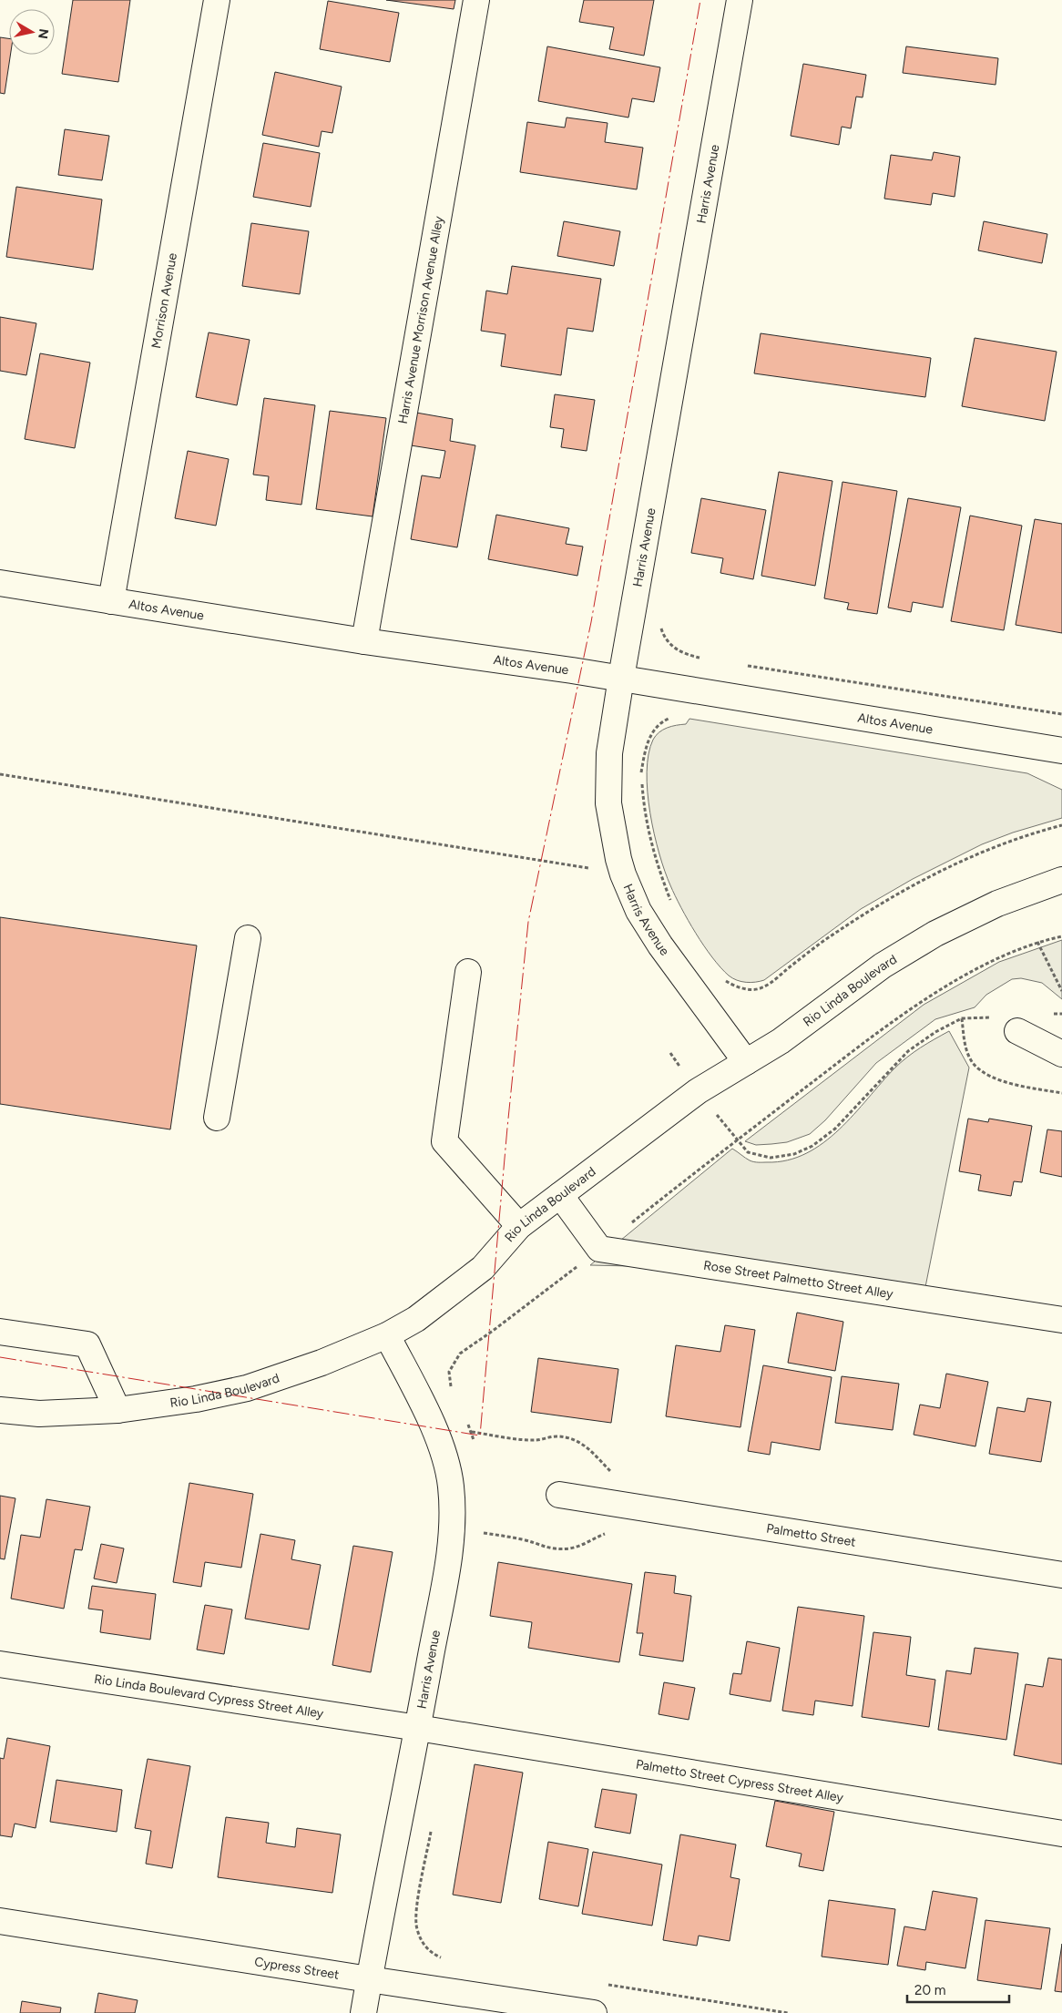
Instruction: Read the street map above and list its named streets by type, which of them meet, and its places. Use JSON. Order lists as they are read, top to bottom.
{
  "streets": {
    "street": [
      "Harris Avenue",
      "Morrison Avenue",
      "Harris Avenue Morrison Avenue Alley",
      "Altos Avenue",
      "Rio Linda Boulevard",
      "Rose Street Palmetto Street Alley",
      "Palmetto Street",
      "Rio Linda Boulevard Cypress Street Alley",
      "Palmetto Street Cypress Street Alley",
      "Cypress Street"
    ]
  },
  "crossings": [
    ["Harris Avenue", "Altos Avenue"],
    ["Harris Avenue", "Rio Linda Boulevard"],
    ["Harris Avenue", "Rio Linda Boulevard Cypress Street Alley"],
    ["Harris Avenue", "Palmetto Street Cypress Street Alley"],
    ["Harris Avenue", "Cypress Street"],
    ["Morrison Avenue", "Altos Avenue"],
    ["Harris Avenue Morrison Avenue Alley", "Altos Avenue"],
    ["Rio Linda Boulevard Cypress Street Alley", "Palmetto Street Cypress Street Alley"]
  ],
  "scale_bar": "20 m",
  "north": "right"
}
